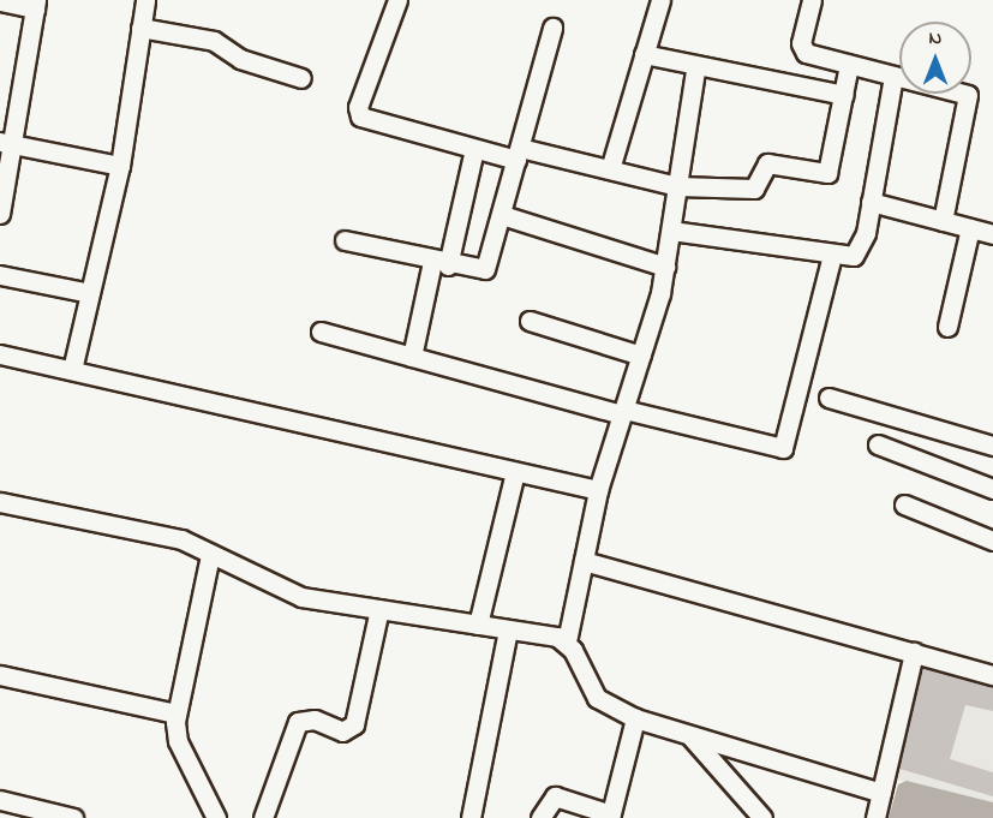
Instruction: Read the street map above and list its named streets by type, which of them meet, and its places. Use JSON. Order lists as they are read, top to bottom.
{
  "north": "top"
}
